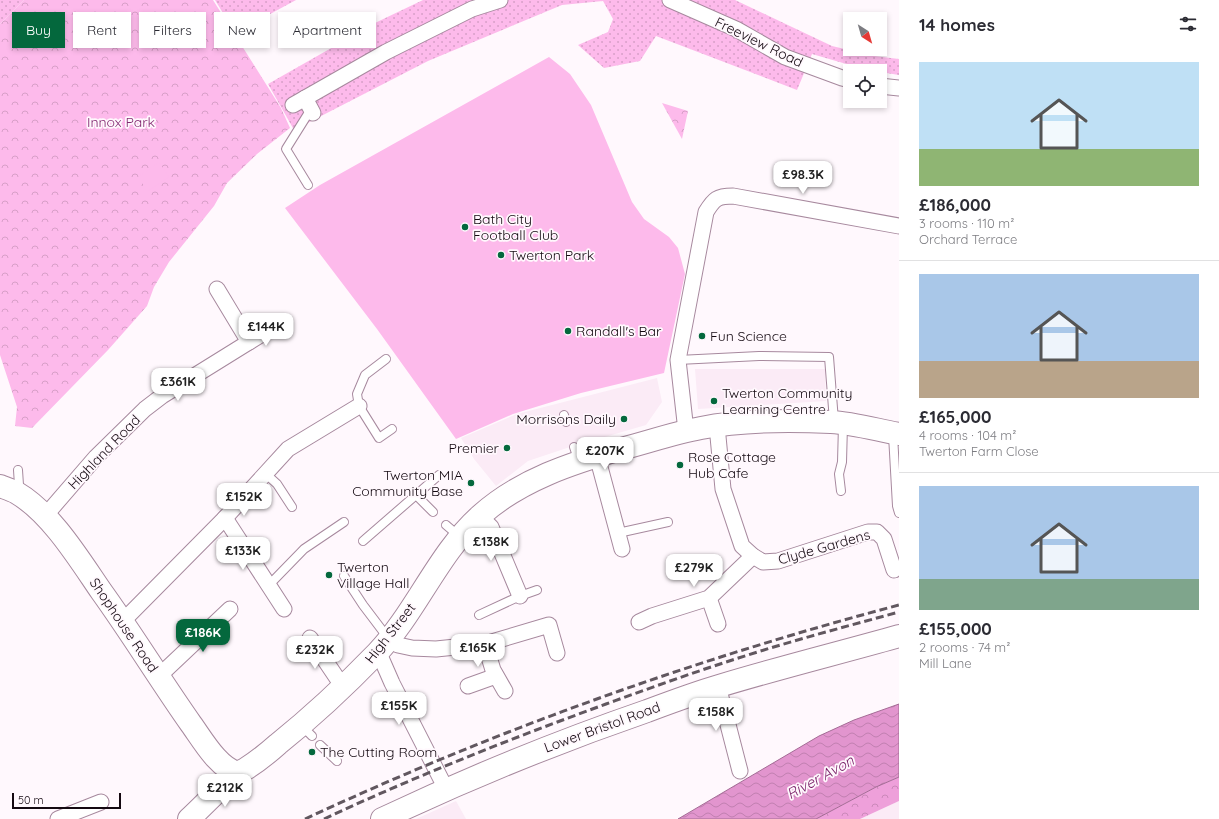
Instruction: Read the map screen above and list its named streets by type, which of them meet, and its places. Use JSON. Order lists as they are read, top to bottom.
{
  "streets": {
    "main road": ["Shophouse Road", "High Street", "Lower Bristol Road"],
    "street": ["Freeview Road", "Highland Road", "Clyde Gardens"]
  },
  "crossings": [
    ["Highland Road", "Shophouse Road"],
    ["Shophouse Road", "High Street"]
  ],
  "water": ["River Avon"],
  "parks": ["Innox Park"],
  "places": [
    "Bath City Football Club",
    "Twerton Park",
    "Randall's Bar",
    "Fun Science",
    "Twerton Community Learning Centre",
    "Morrisons Daily",
    "Premier",
    "Rose Cottage Hub Cafe",
    "Twerton MIA Community Base",
    "Twerton Village Hall",
    "The Cutting Room"
  ],
  "scale_bar": "50 m",
  "north": "bottom right",
  "page": {
    "heading": "14 homes",
    "chip": [
      "Buy",
      "Rent",
      "Filters",
      "New",
      "Apartment"
    ],
    "list": [
      {
        "name": "£186,000",
        "note": "3 rooms · 110 m² · Orchard Terrace"
      },
      {
        "name": "£165,000",
        "note": "4 rooms · 104 m² · Twerton Farm Close"
      },
      {
        "name": "£155,000",
        "note": "2 rooms · 74 m² · Mill Lane"
      }
    ],
    "price": [
      "£98.3K",
      "£144K",
      "£361K",
      "£207K",
      "£152K",
      "£138K",
      "£133K",
      "£279K",
      "£186K",
      "£165K",
      "£232K",
      "£155K",
      "£158K",
      "£212K"
    ],
    "scale": "50 m"
  }
}
